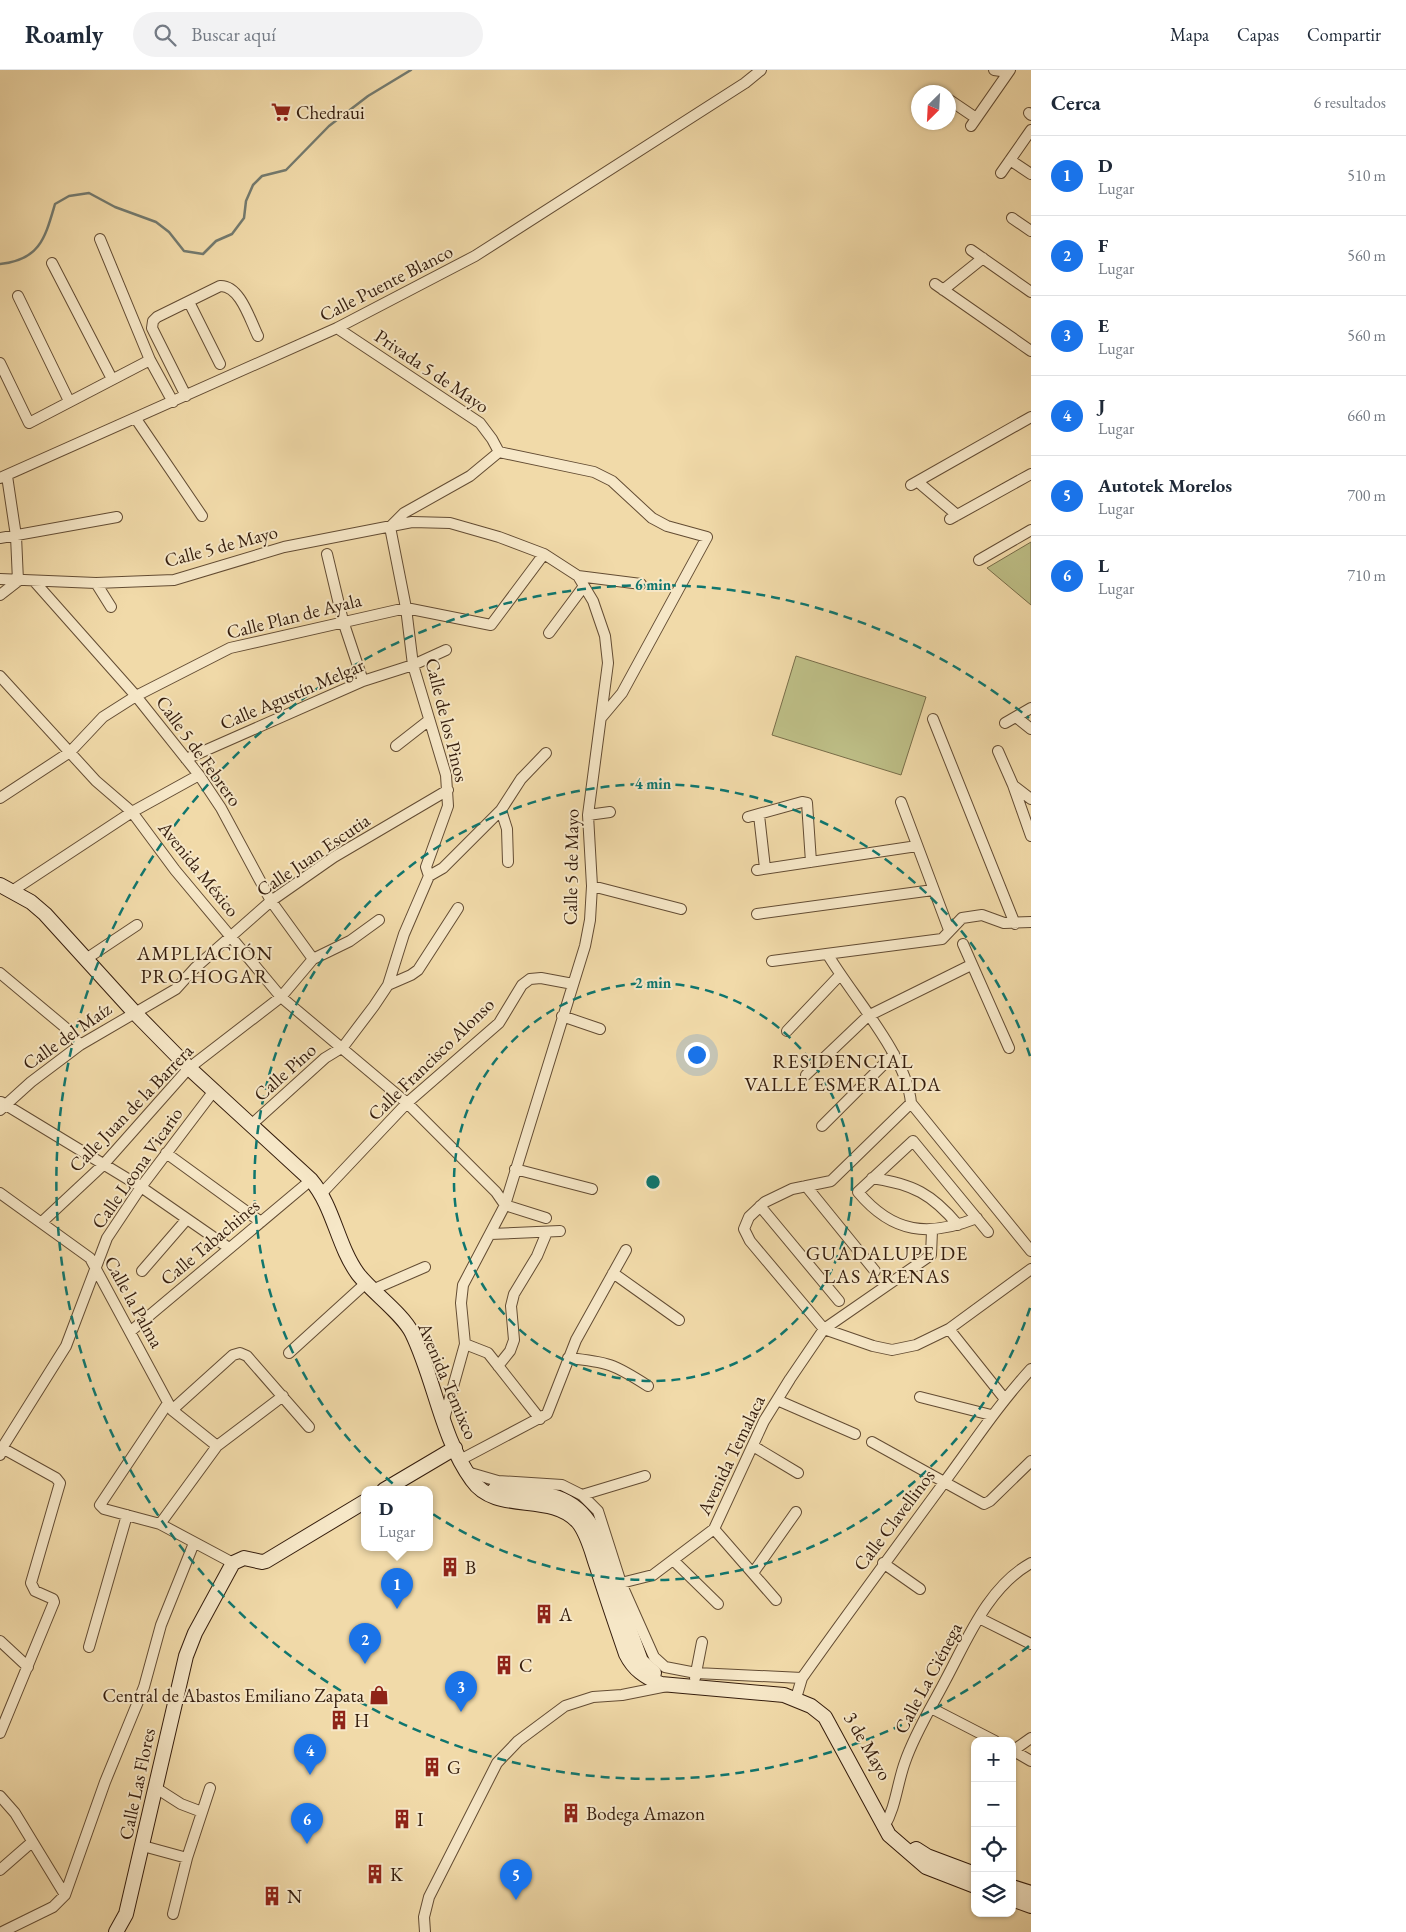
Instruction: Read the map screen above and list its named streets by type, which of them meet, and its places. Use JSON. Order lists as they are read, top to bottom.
{
  "streets": {
    "main road": ["Avenida Temixco", "3 de Mayo", "Calle Las Flores"],
    "street": [
      "Calle Puente Blanco",
      "Privada 5 de Mayo",
      "Calle 5 de Mayo",
      "Calle Plan de Ayala",
      "Calle Agustín Melgar",
      "Calle de los Pinos",
      "Calle 5 de Febrero",
      "Calle Juan Escutia",
      "Avenida México",
      "Calle del Maíz",
      "Calle Francisco Alonso",
      "Calle Pino",
      "Calle Juan de la Barrera",
      "Calle Leona Vicario",
      "Calle Tabachines",
      "Calle la Palma",
      "Avenida Temalaca",
      "Calle Clavellinos",
      "Calle La Ciénega"
    ]
  },
  "crossings": [
    ["Calle Puente Blanco", "Privada 5 de Mayo"],
    ["Privada 5 de Mayo", "Calle 5 de Mayo"],
    ["Calle 5 de Mayo", "Calle Plan de Ayala"],
    ["Calle 5 de Mayo", "Calle de los Pinos"],
    ["Calle 5 de Mayo", "Calle 5 de Febrero"],
    ["Calle 5 de Mayo", "Avenida México"],
    ["Calle 5 de Mayo", "Calle Francisco Alonso"],
    ["Calle 5 de Mayo", "Avenida Temixco"],
    ["Calle Plan de Ayala", "Calle de los Pinos"],
    ["Calle Plan de Ayala", "Calle 5 de Febrero"],
    ["Calle Plan de Ayala", "Avenida México"],
    ["Calle Agustín Melgar", "Calle de los Pinos"],
    ["Calle Agustín Melgar", "Calle 5 de Febrero"],
    ["Calle de los Pinos", "Calle Juan Escutia"],
    ["Calle de los Pinos", "Avenida México"],
    ["Calle de los Pinos", "Calle Pino"],
    ["Calle 5 de Febrero", "Calle Juan Escutia"],
    ["Calle 5 de Febrero", "Calle Juan de la Barrera"],
    ["Calle Juan Escutia", "Avenida México"],
    ["Calle Juan Escutia", "Calle del Maíz"],
    ["Calle Juan Escutia", "Avenida Temixco"],
    ["Avenida México", "Calle Francisco Alonso"],
    ["Avenida México", "Calle Pino"],
    ["Avenida México", "Calle Juan de la Barrera"],
    ["Calle del Maíz", "Avenida Temixco"],
    ["Calle Francisco Alonso", "Avenida Temixco"],
    ["Calle Pino", "Avenida Temixco"],
    ["Calle Juan de la Barrera", "Calle la Palma"],
    ["Calle Juan de la Barrera", "Avenida Temixco"],
    ["Calle Leona Vicario", "Calle la Palma"],
    ["Calle Leona Vicario", "Avenida Temixco"],
    ["Calle Tabachines", "Calle la Palma"],
    ["Calle Tabachines", "Avenida Temixco"],
    ["Avenida Temixco", "3 de Mayo"],
    ["Calle Clavellinos", "3 de Mayo"],
    ["Calle La Ciénega", "3 de Mayo"]
  ],
  "districts": ["AMPLIACIÓN PRO-HOGAR", "RESIDENCIAL VALLE ESMERALDA", "GUADALUPE DE LAS ARENAS"],
  "places": {
    "supermarket": ["Chedraui"],
    "building": [
      "B",
      "A",
      "C",
      "H",
      "G",
      "Bodega Amazon",
      "I",
      "K",
      "N"
    ],
    "shop": ["Central de Abastos Emiliano Zapata"]
  },
  "north": "bottom left",
  "page": {
    "header": "Roamly",
    "search": "Buscar aquí",
    "nav": ["Mapa", "Capas", "Compartir"],
    "heading": ["Cerca", "6 resultados"],
    "list": [
      {
        "mark": "1",
        "name": "D",
        "note": "Lugar",
        "value": "510 m"
      },
      {
        "mark": "2",
        "name": "F",
        "note": "Lugar",
        "value": "560 m"
      },
      {
        "mark": "3",
        "name": "E",
        "note": "Lugar",
        "value": "560 m"
      },
      {
        "mark": "4",
        "name": "J",
        "note": "Lugar",
        "value": "660 m"
      },
      {
        "mark": "5",
        "name": "Autotek Morelos",
        "note": "Lugar",
        "value": "700 m"
      },
      {
        "mark": "6",
        "name": "L",
        "note": "Lugar",
        "value": "710 m"
      }
    ],
    "popup": ["D", "Lugar"],
    "pins": [
      "1",
      "2",
      "3",
      "4",
      "6",
      "5"
    ],
    "map_buttons": ["+", "−"]
  },
  "rings": ["6 min", "4 min", "2 min"]
}
